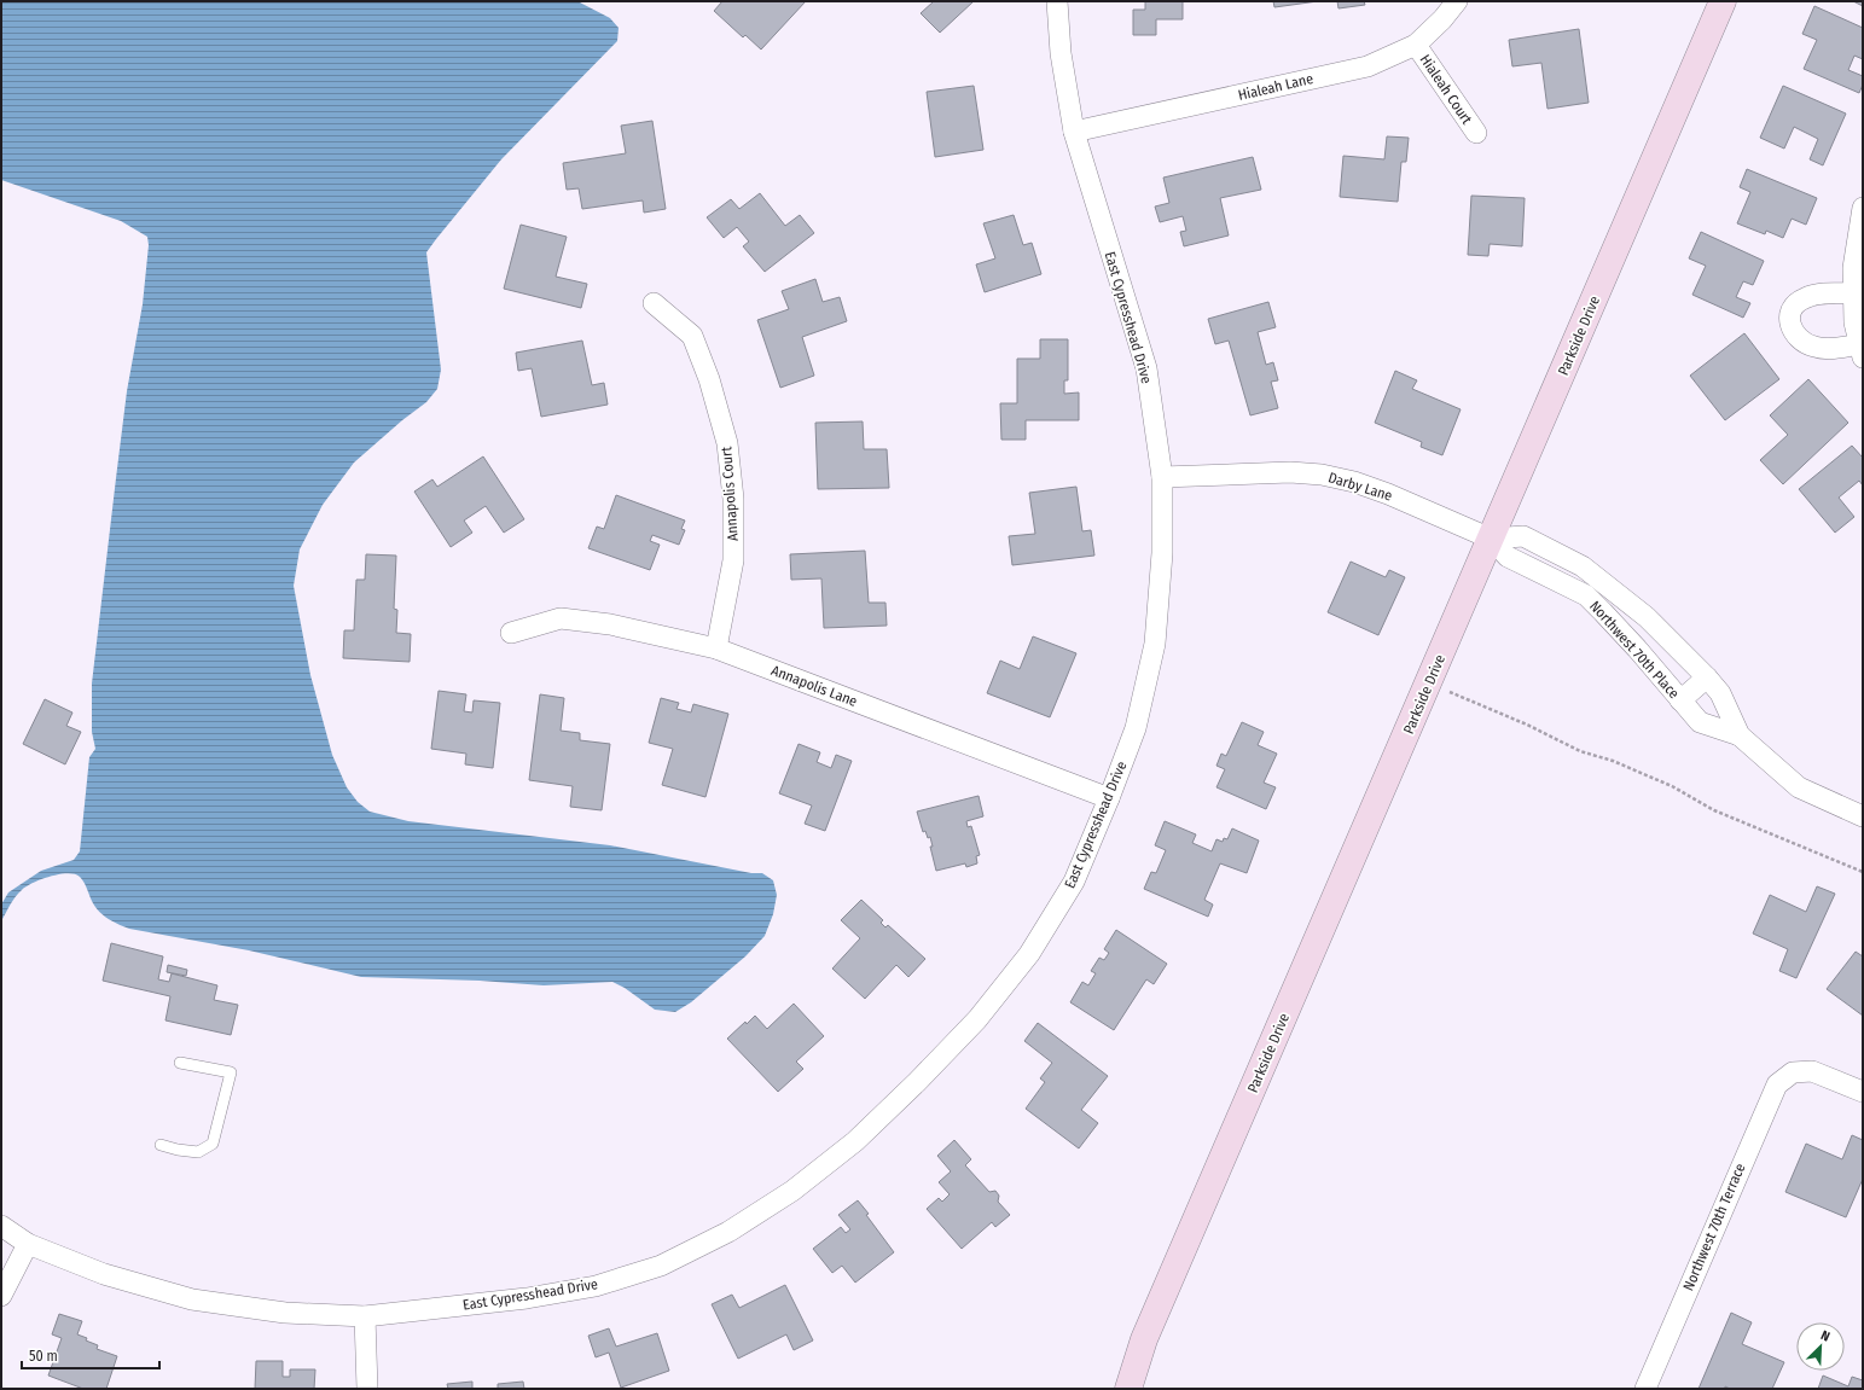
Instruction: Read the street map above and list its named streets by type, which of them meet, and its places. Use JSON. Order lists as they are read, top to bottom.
{
  "streets": {
    "street": [
      "Hialeah Lane",
      "Hialeah Court",
      "East Cypresshead Drive",
      "Parkside Drive",
      "Darby Lane",
      "Annapolis Court",
      "Northwest 70th Place",
      "Annapolis Lane",
      "Northwest 70th Terrace"
    ]
  },
  "crossings": [
    ["Hialeah Lane", "Hialeah Court"],
    ["Hialeah Lane", "East Cypresshead Drive"],
    ["East Cypresshead Drive", "Darby Lane"],
    ["East Cypresshead Drive", "Annapolis Lane"],
    ["Parkside Drive", "Darby Lane"],
    ["Parkside Drive", "Northwest 70th Place"],
    ["Darby Lane", "Northwest 70th Place"],
    ["Annapolis Court", "Annapolis Lane"]
  ],
  "scale_bar": "50 m",
  "north": "top right"
}
